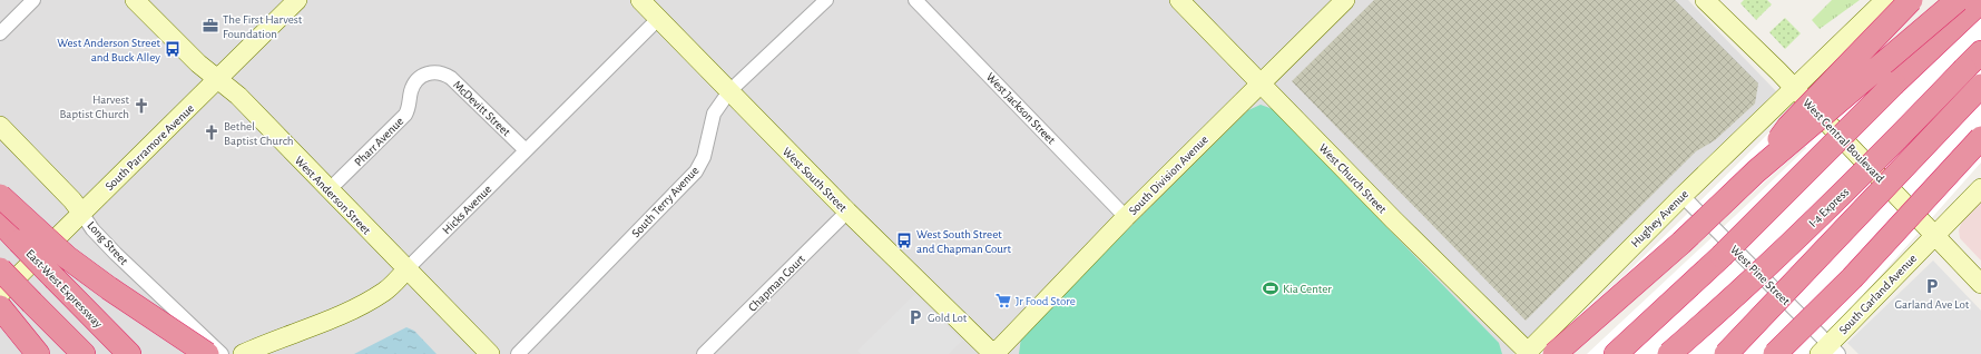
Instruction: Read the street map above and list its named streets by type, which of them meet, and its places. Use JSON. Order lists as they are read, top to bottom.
{
  "streets": {
    "highway": ["I-4 Express", "East-West Expressway"],
    "street": [
      "McDevitt Street",
      "West Jackson Street",
      "West Central Boulevard",
      "Pharr Avenue",
      "South Parramore Avenue",
      "South Division Avenue",
      "West Church Street",
      "West South Street",
      "West Anderson Street",
      "South Terry Avenue",
      "Hicks Avenue",
      "Hughey Avenue",
      "Long Street",
      "West Pine Street",
      "Chapman Court",
      "South Garland Avenue"
    ]
  },
  "crossings": [
    ["McDevitt Street", "Pharr Avenue"],
    ["McDevitt Street", "Hicks Avenue"],
    ["West Jackson Street", "South Division Avenue"],
    ["West Central Boulevard", "Hughey Avenue"],
    ["West Central Boulevard", "South Garland Avenue"],
    ["Pharr Avenue", "West Anderson Street"],
    ["South Parramore Avenue", "West Anderson Street"],
    ["South Parramore Avenue", "Long Street"],
    ["South Division Avenue", "West Church Street"],
    ["South Division Avenue", "West South Street"],
    ["West Church Street", "Hughey Avenue"],
    ["West South Street", "South Terry Avenue"],
    ["West South Street", "Hicks Avenue"],
    ["West South Street", "Chapman Court"],
    ["West Anderson Street", "Hicks Avenue"],
    ["Hughey Avenue", "West Pine Street"],
    ["West Pine Street", "South Garland Avenue"]
  ],
  "places": {
    "office": ["The First Harvest Foundation"],
    "bus stop": ["West Anderson Street and Buck Alley", "West South Street and Chapman Court"],
    "church": ["Harvest Baptist Church", "Bethel Baptist Church"],
    "parking": ["Garland Ave Lot", "Gold Lot"],
    "sports": ["Kia Center"],
    "supermarket": ["Jr Food Store"]
  }
}
